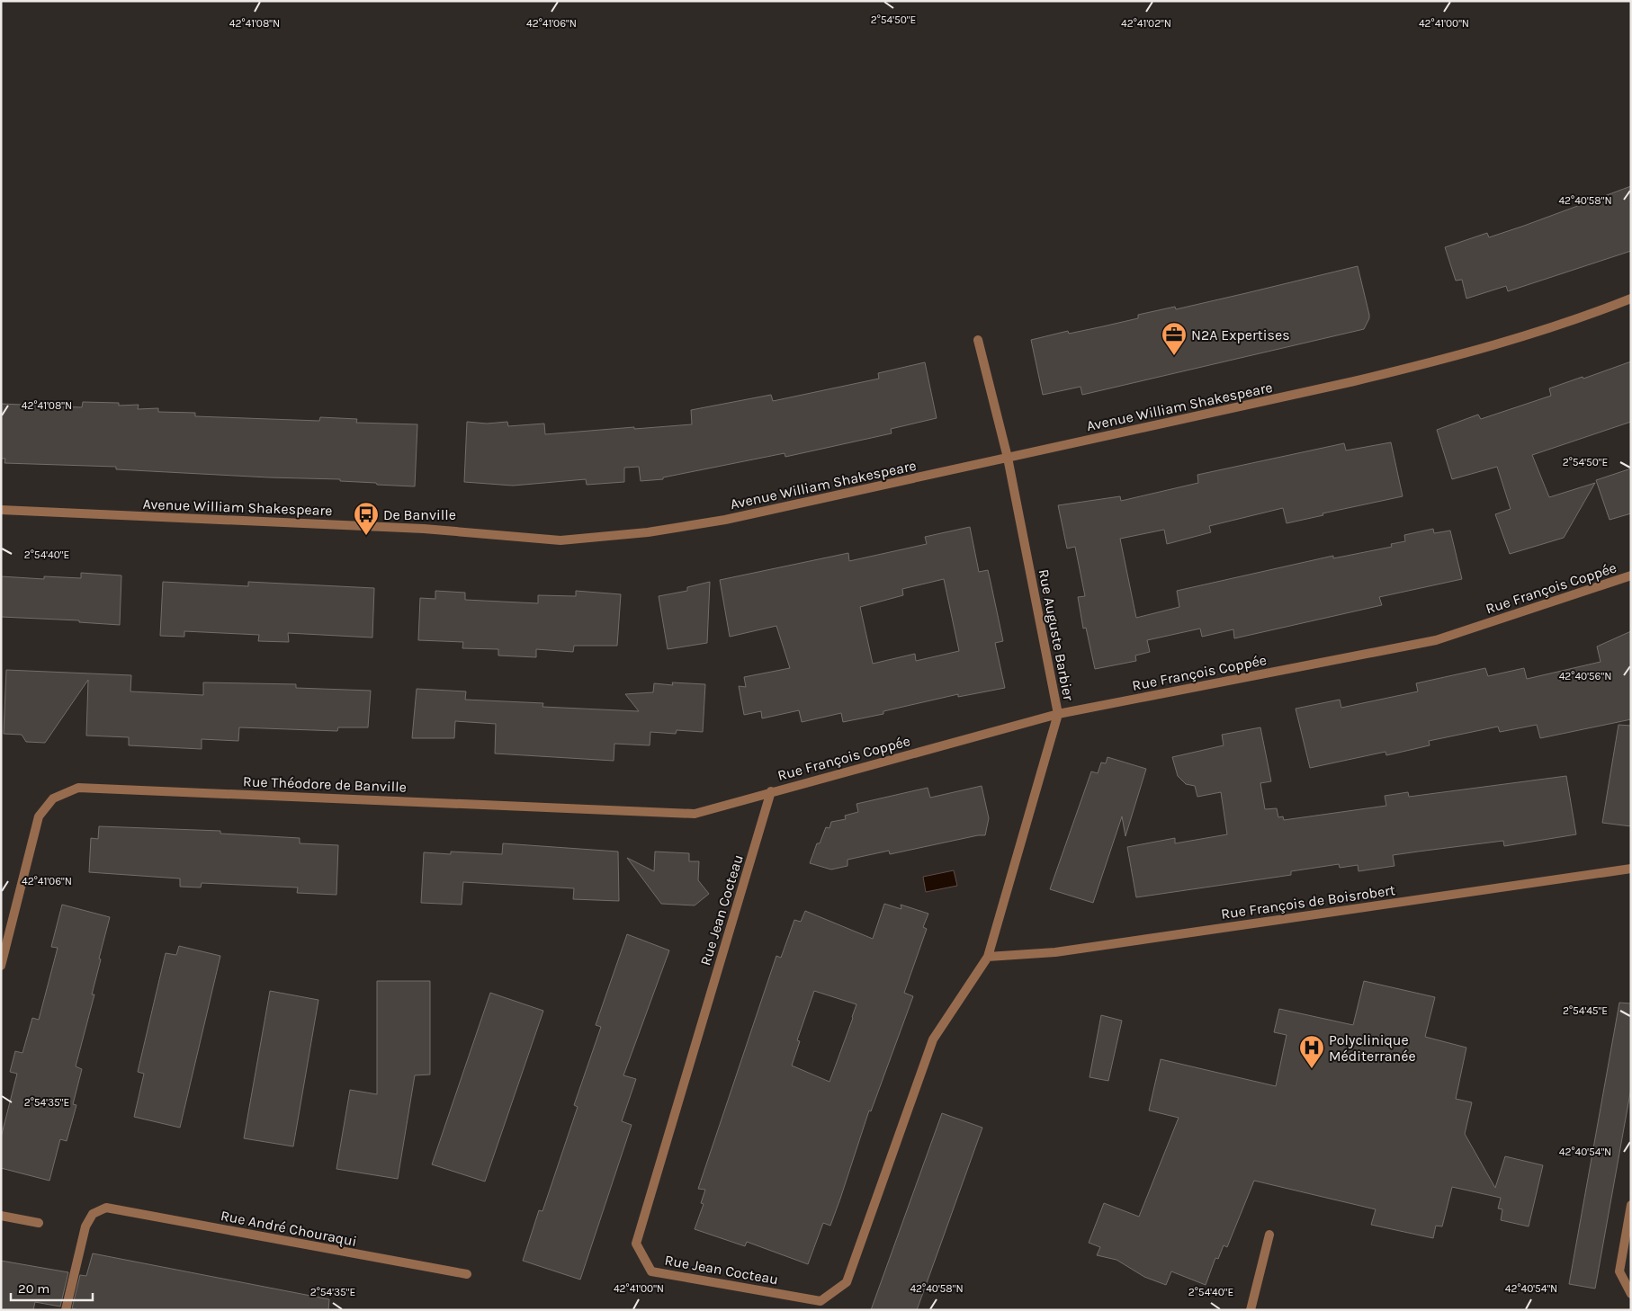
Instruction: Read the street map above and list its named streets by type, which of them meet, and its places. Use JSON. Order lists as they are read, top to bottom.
{
  "streets": {
    "street": [
      "Avenue William Shakespeare",
      "Rue François Coppée",
      "Rue Auguste Barbier",
      "Rue Théodore de Banville",
      "Rue François de Boisrobert",
      "Rue Jean Cocteau",
      "Rue André Chouraqui"
    ]
  },
  "crossings": [
    ["Avenue William Shakespeare", "Rue Auguste Barbier"],
    ["Rue François Coppée", "Rue Auguste Barbier"],
    ["Rue François Coppée", "Rue Théodore de Banville"],
    ["Rue François Coppée", "Rue Jean Cocteau"],
    ["Rue Auguste Barbier", "Rue François de Boisrobert"],
    ["Rue Auguste Barbier", "Rue Jean Cocteau"],
    ["Rue Théodore de Banville", "Rue Jean Cocteau"],
    ["Rue François de Boisrobert", "Rue Jean Cocteau"]
  ],
  "places": {
    "office": ["N2A Expertises"],
    "bus stop": ["De Banville"],
    "hospital": ["Polyclinique Méditerranée"]
  },
  "scale_bar": "20 m",
  "coordinates": [
    "2°54'50\"E",
    "42°41'08\"N",
    "42°41'06\"N",
    "42°41'02\"N",
    "42°41'00\"N",
    "42°40'58\"N",
    "2°54'40\"E",
    "42°40'56\"N",
    "2°54'45\"E",
    "2°54'35\"E",
    "42°40'54\"N"
  ]
}
